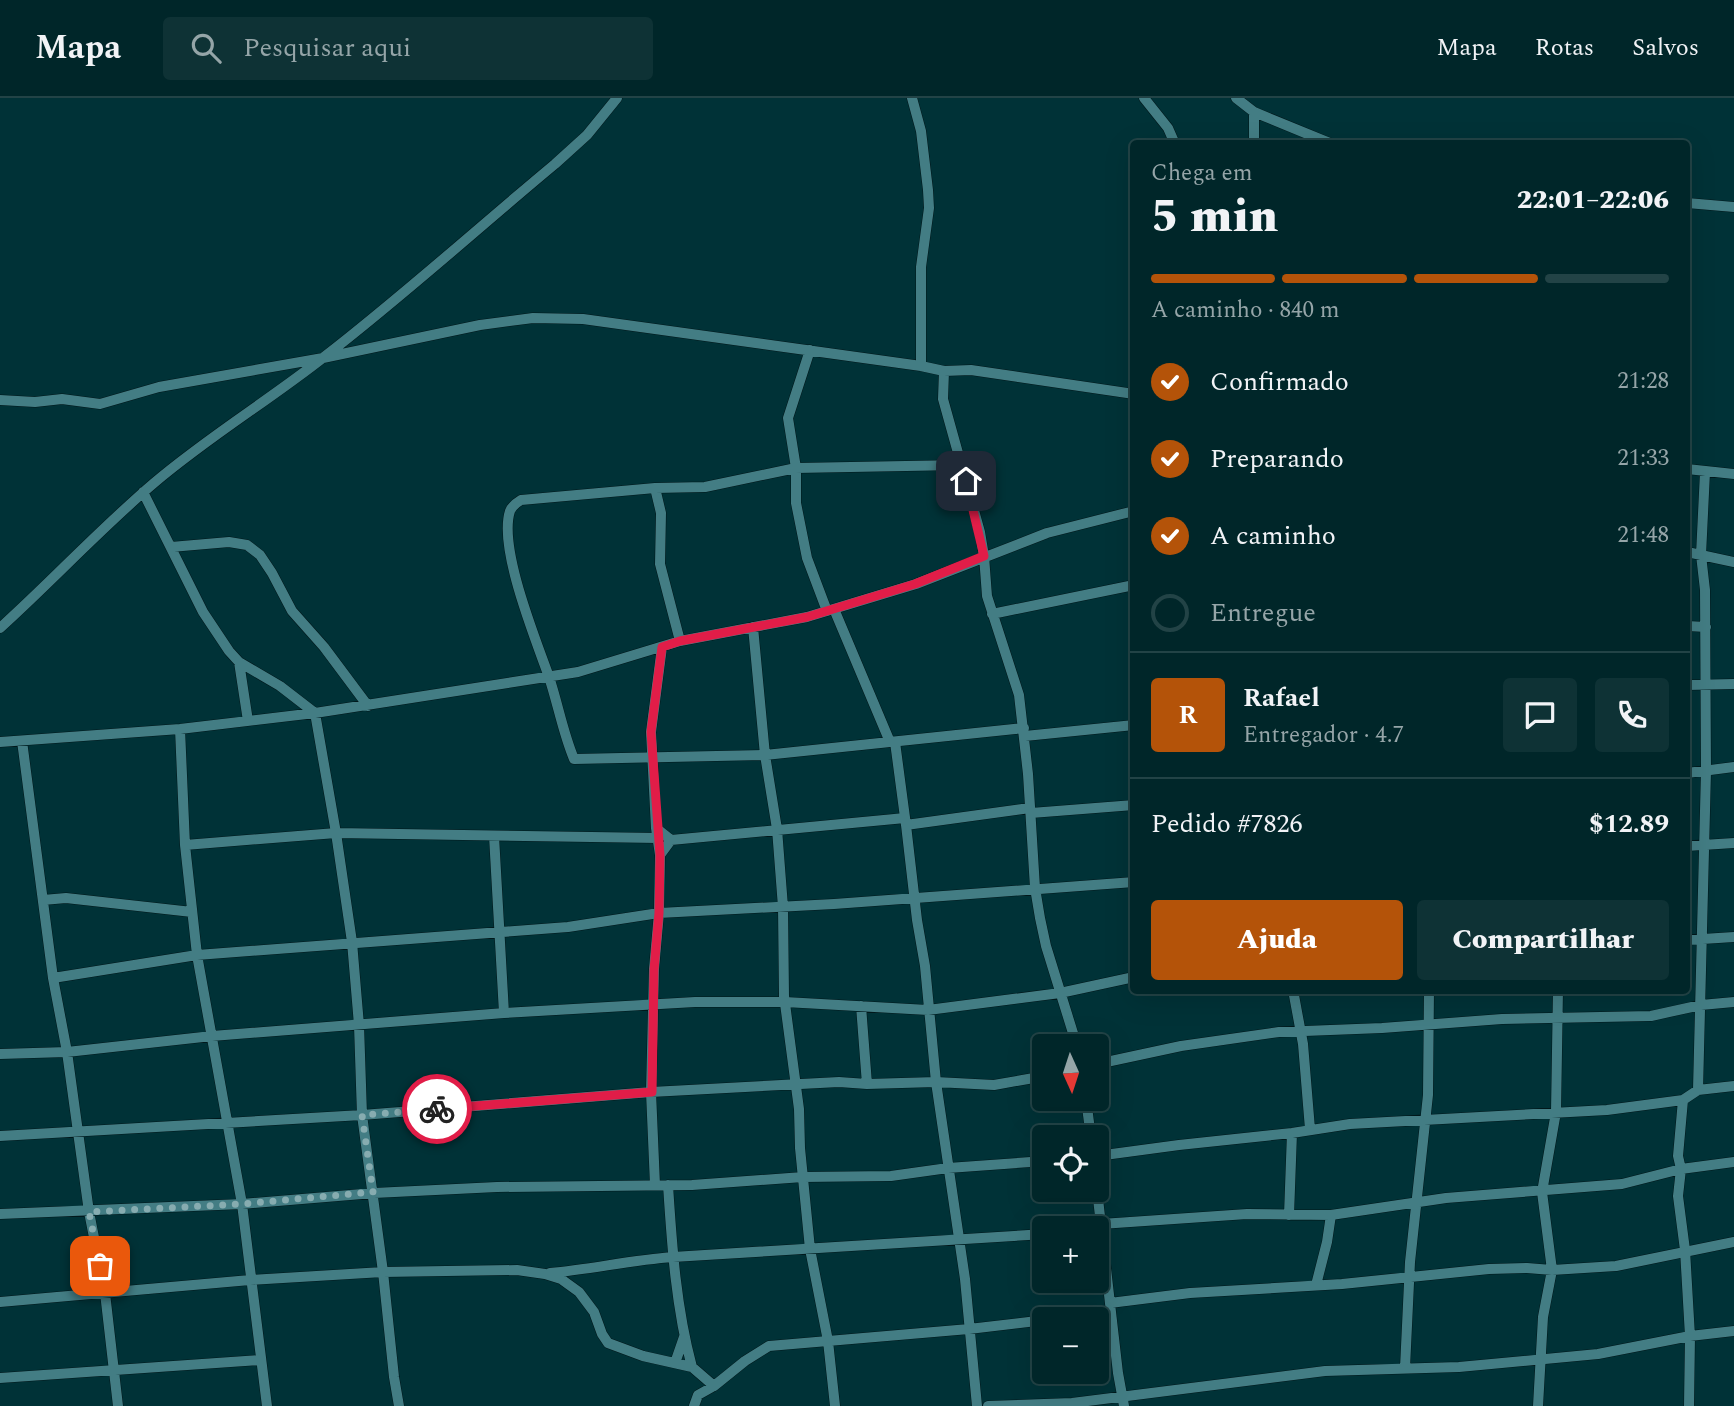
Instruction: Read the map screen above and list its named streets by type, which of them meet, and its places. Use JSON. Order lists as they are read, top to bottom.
{
  "north": "bottom",
  "page": {
    "header": "Mapa",
    "search": "Pesquisar aqui",
    "nav": ["Mapa", "Rotas", "Salvos"],
    "heading": ["5 min", "Chega em", "22:01–22:06"],
    "panel": [
      "Rafael",
      "Entregador · 4.7",
      "Pedido #7826",
      "$12.89"
    ],
    "bar": "A caminho · 840 m",
    "list": [
      ["Confirmado", "21:28"],
      ["Preparando", "21:33"],
      ["A caminho", "21:48"],
      "Entregue"
    ],
    "round": "R",
    "buttons": ["Ajuda", "Compartilhar"],
    "map_buttons": ["+", "−"]
  }
}
